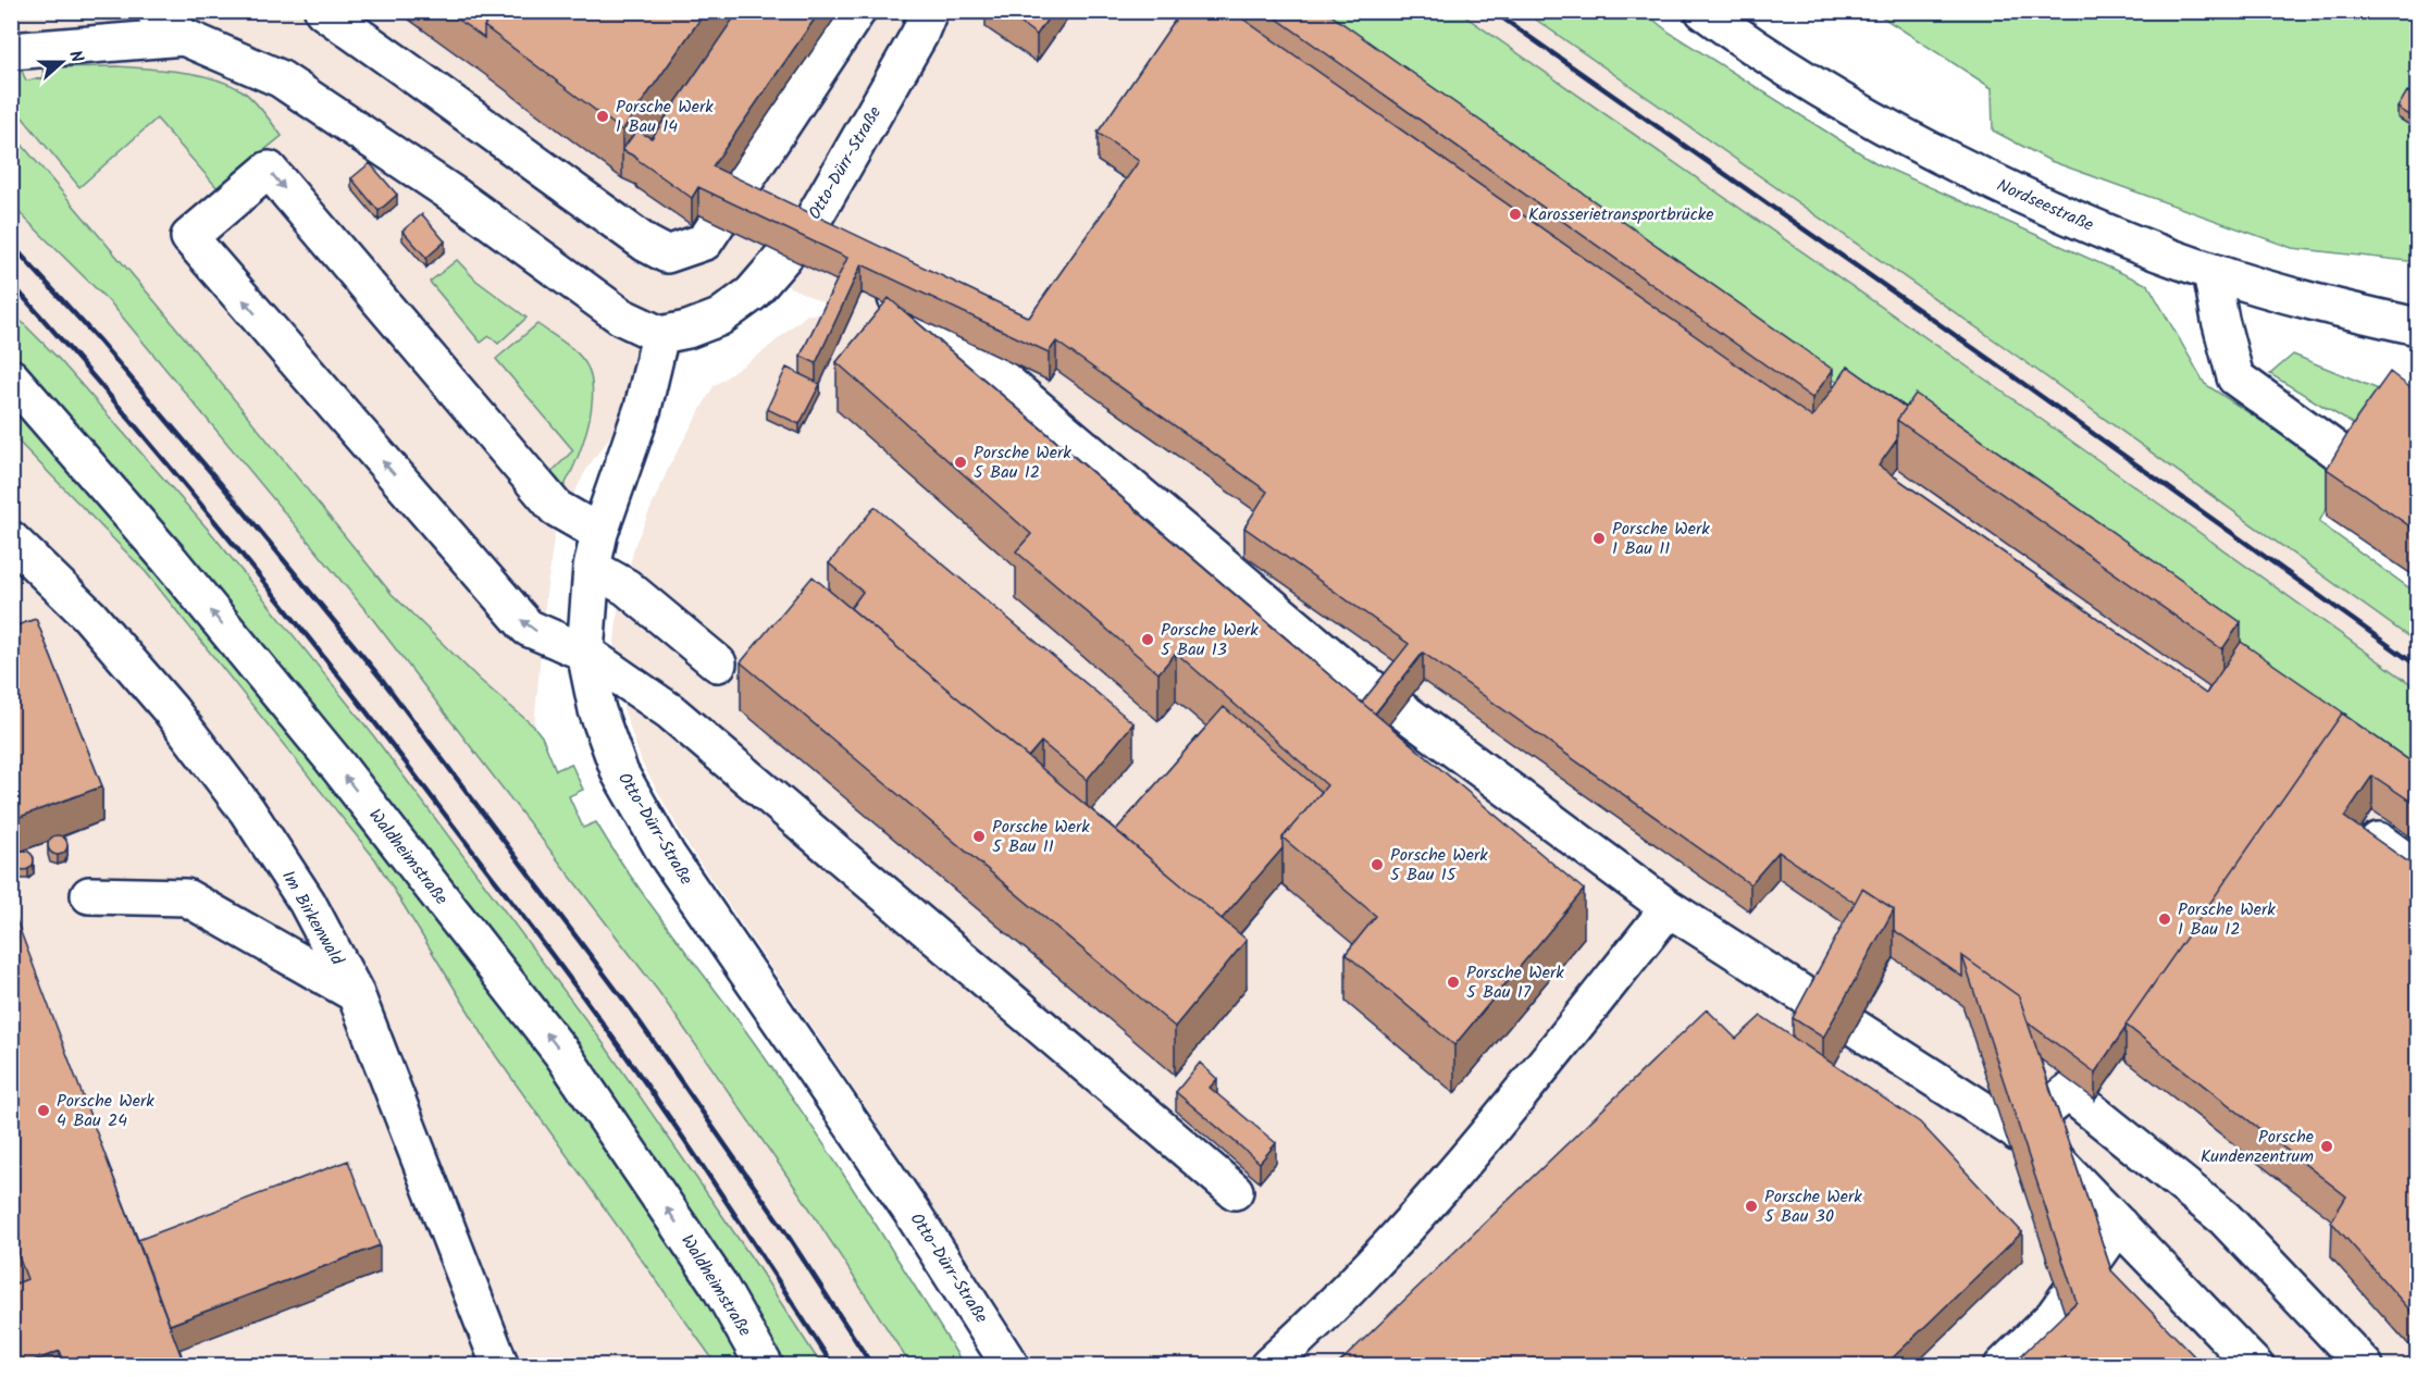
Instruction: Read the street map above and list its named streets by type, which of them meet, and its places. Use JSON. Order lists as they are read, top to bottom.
{
  "streets": {
    "street": [
      "Otto-Dürr-Straße",
      "Nordseestraße",
      "Waldheimstraße",
      "Im Birkenwald"
    ]
  },
  "one_way": ["Waldheimstraße"],
  "places": [
    "Porsche Werk 1 Bau 14",
    "Karosserietransportbrücke",
    "Porsche Werk 5 Bau 12",
    "Porsche Werk 1 Bau 11",
    "Porsche Werk 5 Bau 13",
    "Porsche Werk 5 Bau 11",
    "Porsche Werk 5 Bau 15",
    "Porsche Werk 1 Bau 12",
    "Porsche Werk 5 Bau 17",
    "Porsche Werk 4 Bau 24",
    "Porsche Kundenzentrum",
    "Porsche Werk 5 Bau 30"
  ],
  "north": "right"
}
